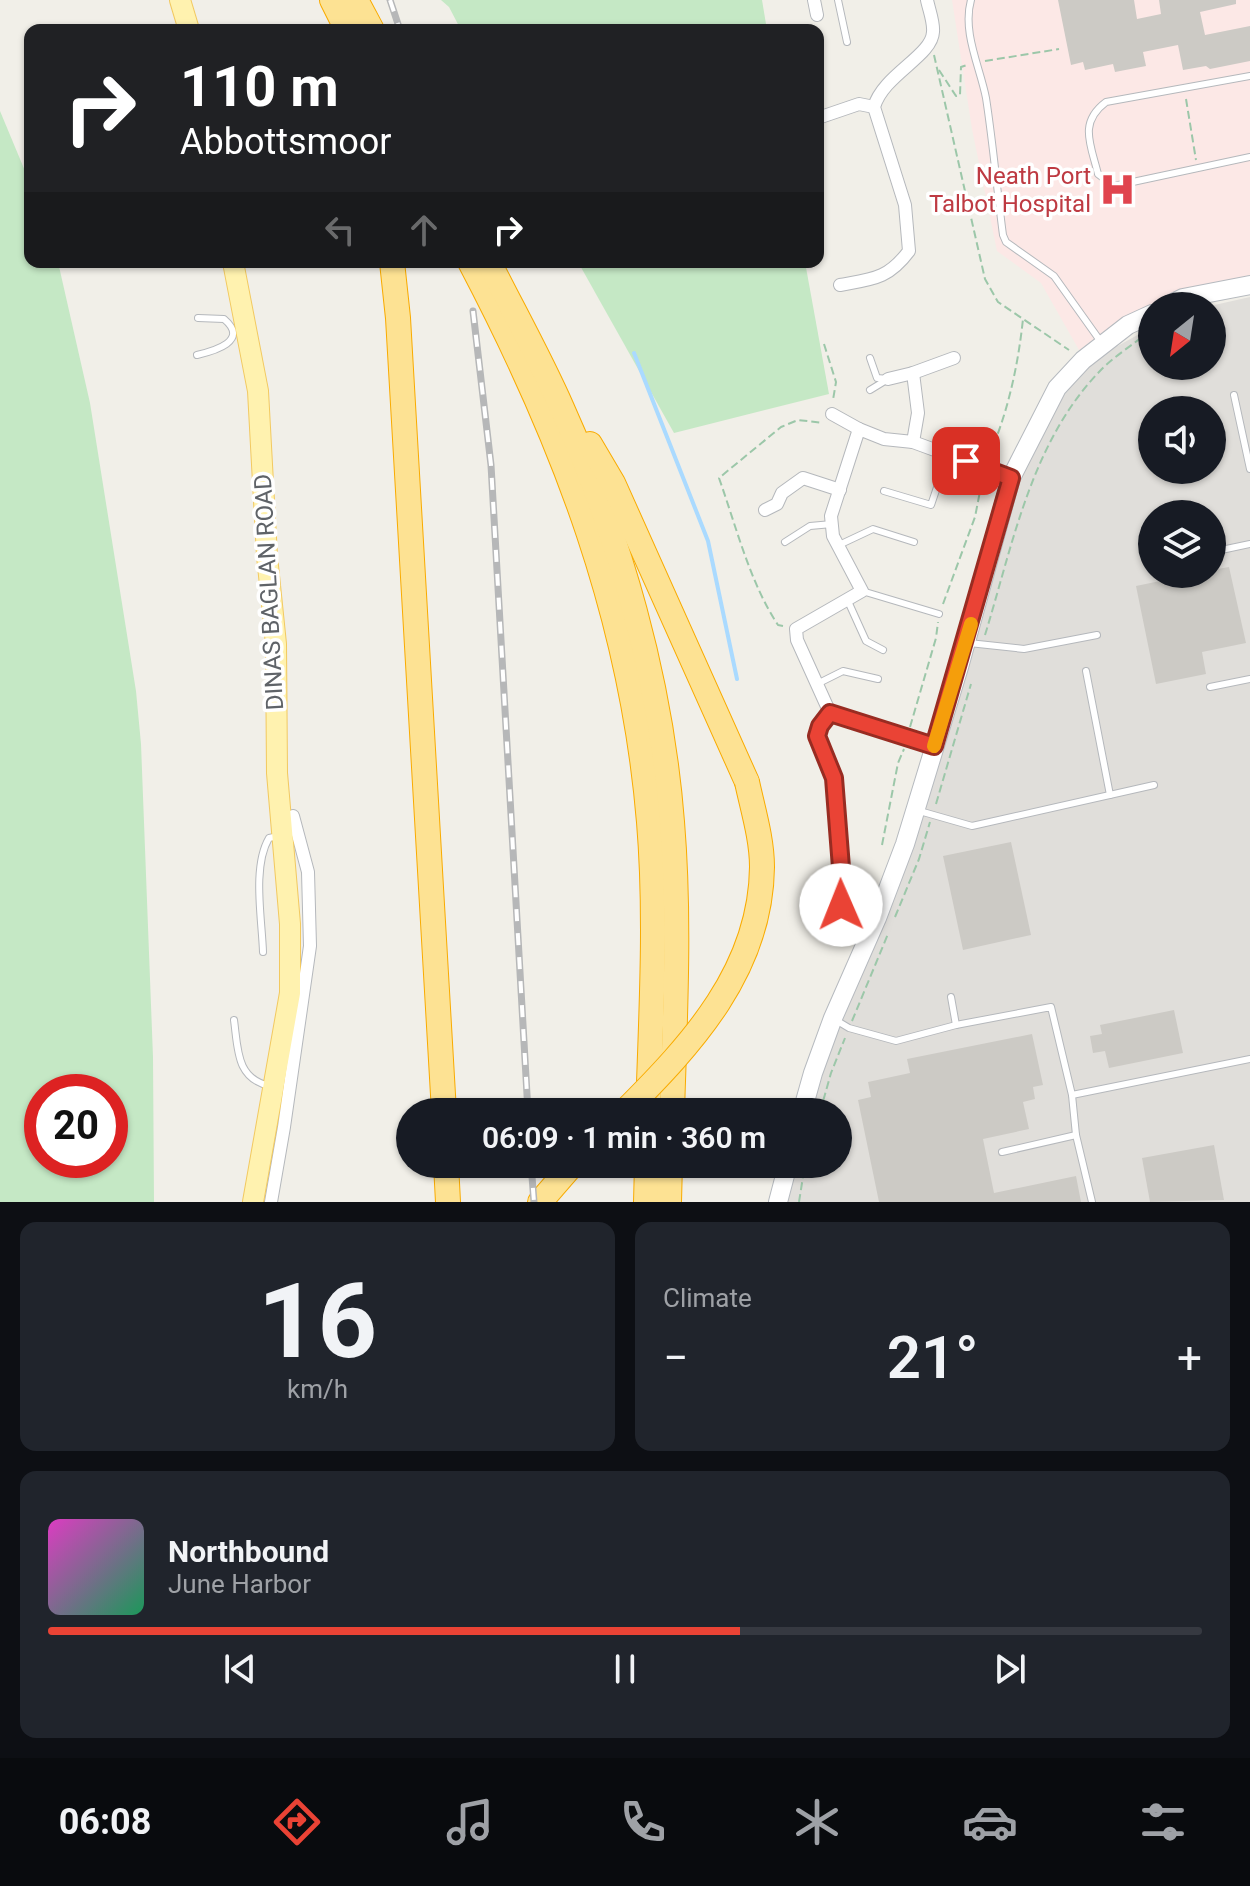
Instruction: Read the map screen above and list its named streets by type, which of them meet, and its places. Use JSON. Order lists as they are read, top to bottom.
{
  "streets": {
    "main road": ["DINAS BAGLAN ROAD"]
  },
  "places": {
    "hospital": ["Neath Port Talbot Hospital"]
  },
  "north": "bottom left",
  "page": {
    "turn": ["110 m", "Abbottsmoor"],
    "limit": "20",
    "trip": "06:09 · 1 min · 360 m",
    "tile": [
      ["16", "km/h"],
      "Climate"
    ],
    "heat": ["−", "21°", "+"],
    "song": ["Northbound", "June Harbor"],
    "tabs": "06:08"
  }
}
